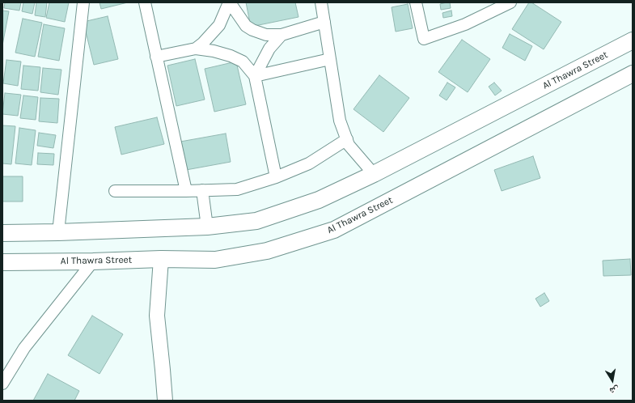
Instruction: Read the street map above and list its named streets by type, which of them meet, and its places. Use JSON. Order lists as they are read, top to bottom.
{
  "streets": {
    "main road": ["Al Thawra Street"]
  },
  "north": "bottom"
}
